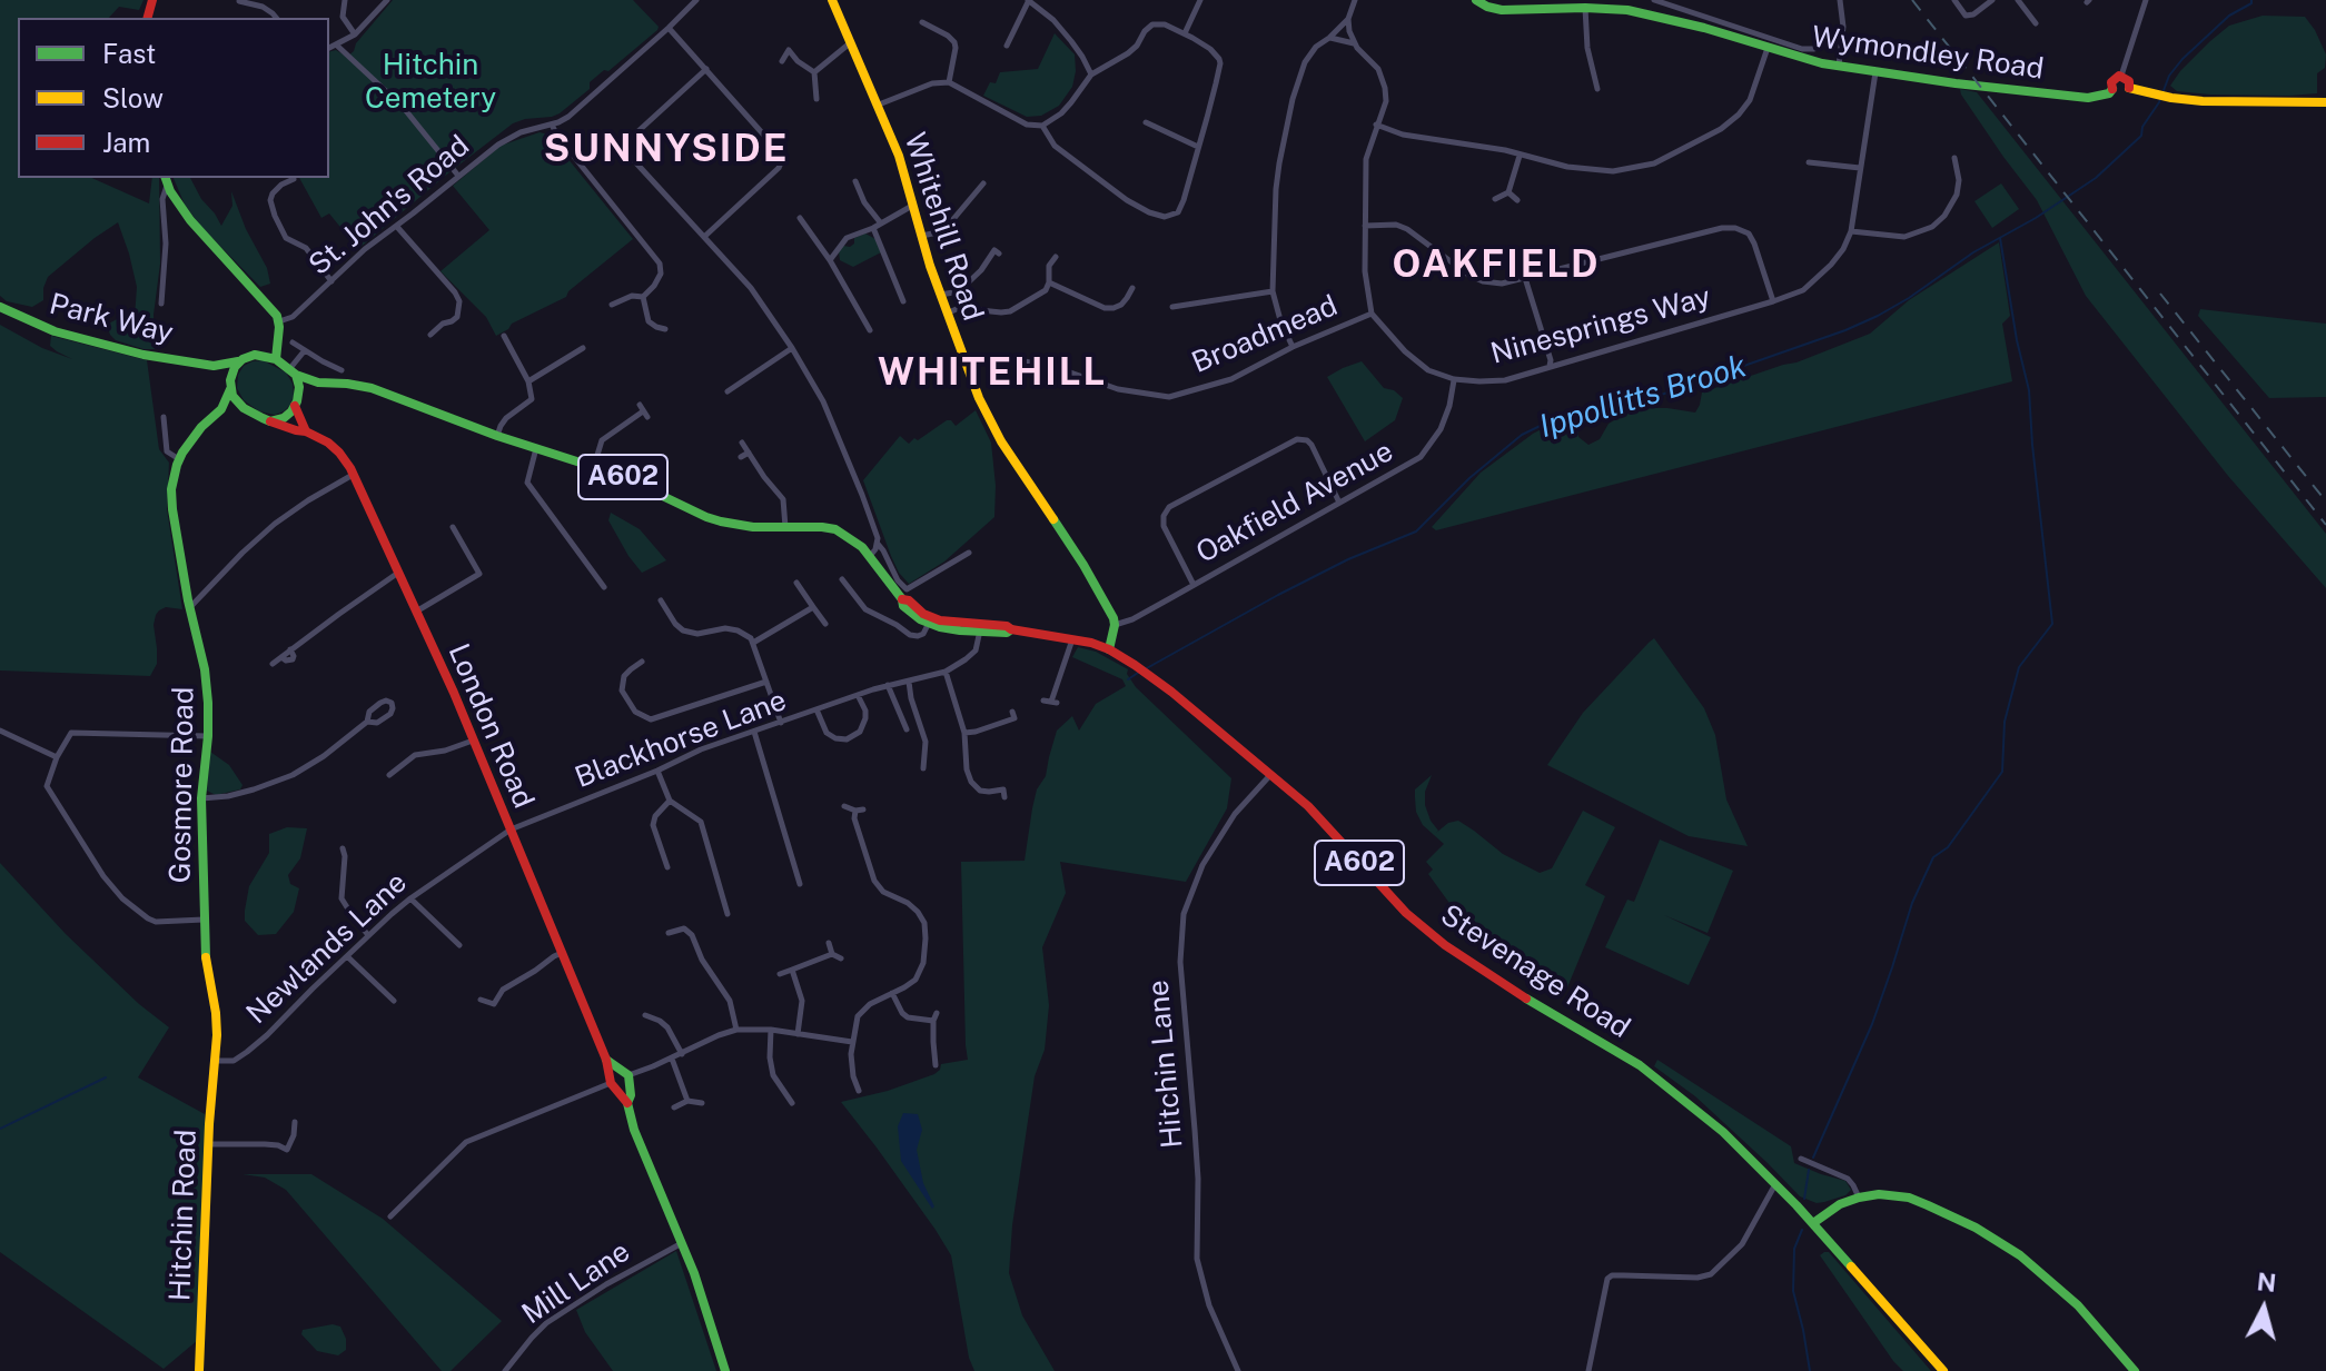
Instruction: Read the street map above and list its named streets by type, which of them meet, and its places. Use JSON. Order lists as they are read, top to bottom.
{
  "streets": {
    "main road": [
      "Wymondley Road",
      "Whitehill Road",
      "Park Way",
      "A602",
      "London Road",
      "Gosmore Road",
      "Stevenage Road",
      "Hitchin Road"
    ],
    "street": [
      "St. John's Road",
      "Ninesprings Way",
      "Broadmead",
      "Oakfield Avenue",
      "Blackhorse Lane",
      "Newlands Lane",
      "Hitchin Lane",
      "Mill Lane"
    ]
  },
  "crossings": [
    ["Wymondley Road", "Ninesprings Way"],
    ["Whitehill Road", "Broadmead"],
    ["Whitehill Road", "Oakfield Avenue"],
    ["Park Way", "A602"],
    ["Park Way", "London Road"],
    ["Park Way", "Gosmore Road"],
    ["Ninesprings Way", "Broadmead"],
    ["Ninesprings Way", "Oakfield Avenue"],
    ["A602", "London Road"],
    ["A602", "Gosmore Road"],
    ["A602", "Stevenage Road"],
    ["London Road", "Blackhorse Lane"],
    ["London Road", "Gosmore Road"],
    ["London Road", "Newlands Lane"],
    ["London Road", "Mill Lane"],
    ["Blackhorse Lane", "Newlands Lane"],
    ["Blackhorse Lane", "Stevenage Road"],
    ["Gosmore Road", "Newlands Lane"],
    ["Gosmore Road", "Hitchin Road"],
    ["Newlands Lane", "Hitchin Road"],
    ["Stevenage Road", "Hitchin Lane"]
  ],
  "districts": ["SUNNYSIDE", "OAKFIELD", "WHITEHILL"],
  "water": ["Ippollitts Brook"],
  "parks": ["Hitchin Cemetery"],
  "legend": ["Fast", "Slow", "Jam"],
  "north": "top"
}
